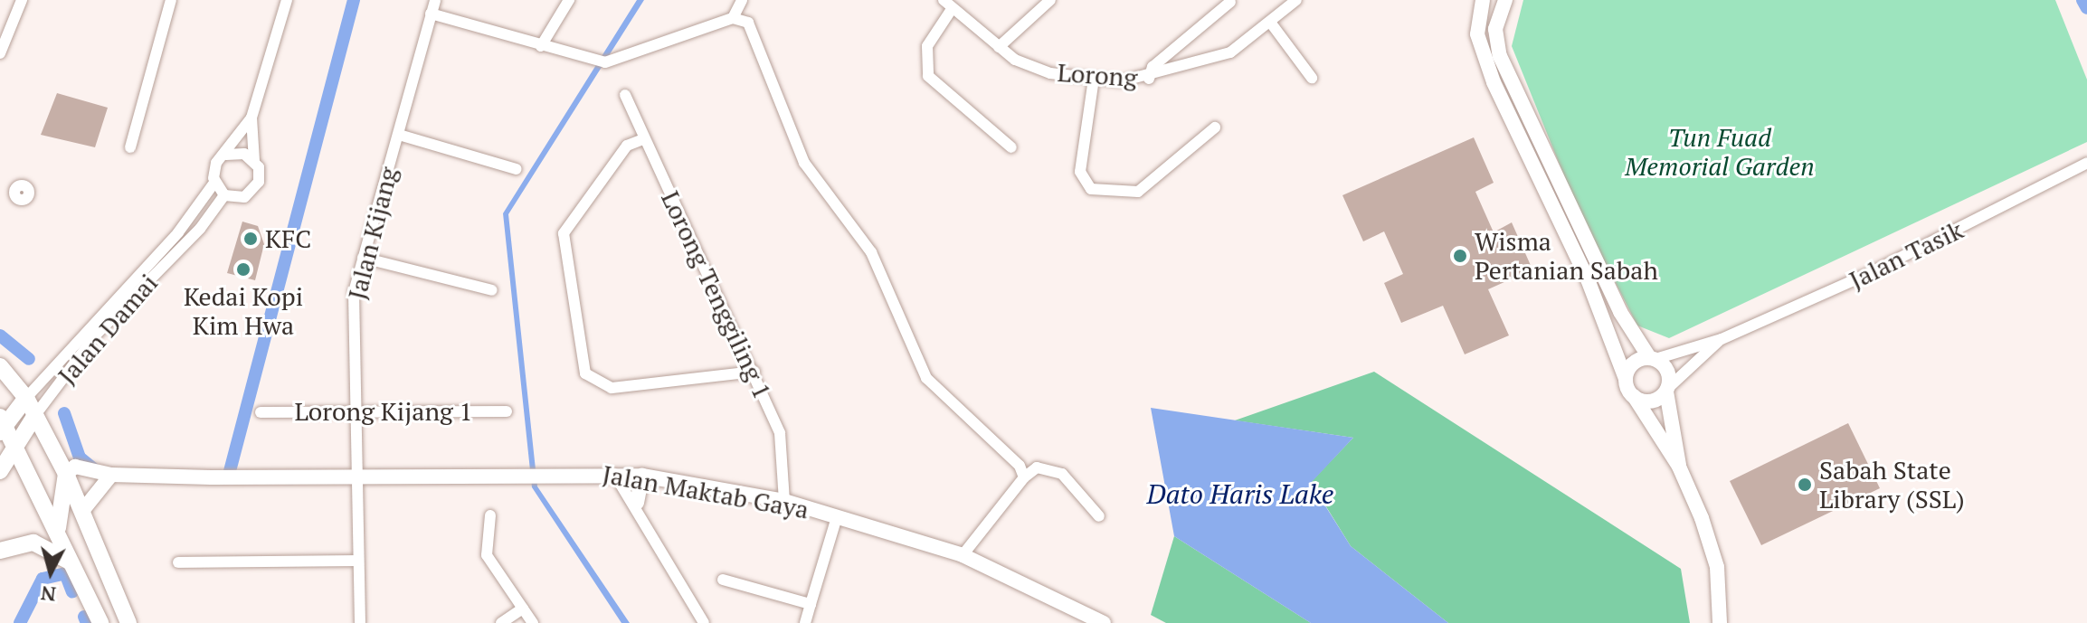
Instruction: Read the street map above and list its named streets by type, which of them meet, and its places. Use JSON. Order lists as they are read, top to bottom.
{
  "streets": {
    "main road": ["Jalan Damai"],
    "street": [
      "Lorong",
      "Jalan Kijang",
      "Jalan Tasik",
      "Lorong Tenggiling 1",
      "Lorong Kijang 1",
      "Jalan Maktab Gaya"
    ]
  },
  "crossings": [
    ["Jalan Kijang", "Lorong Kijang 1"],
    ["Jalan Kijang", "Jalan Maktab Gaya"],
    ["Lorong Tenggiling 1", "Jalan Maktab Gaya"]
  ],
  "water": ["Dato Haris Lake"],
  "parks": ["Tun Fuad Memorial Garden"],
  "places": [
    "KFC",
    "Wisma Pertanian Sabah",
    "Kedai Kopi Kim Hwa",
    "Sabah State Library (SSL)"
  ],
  "north": "bottom"
}
